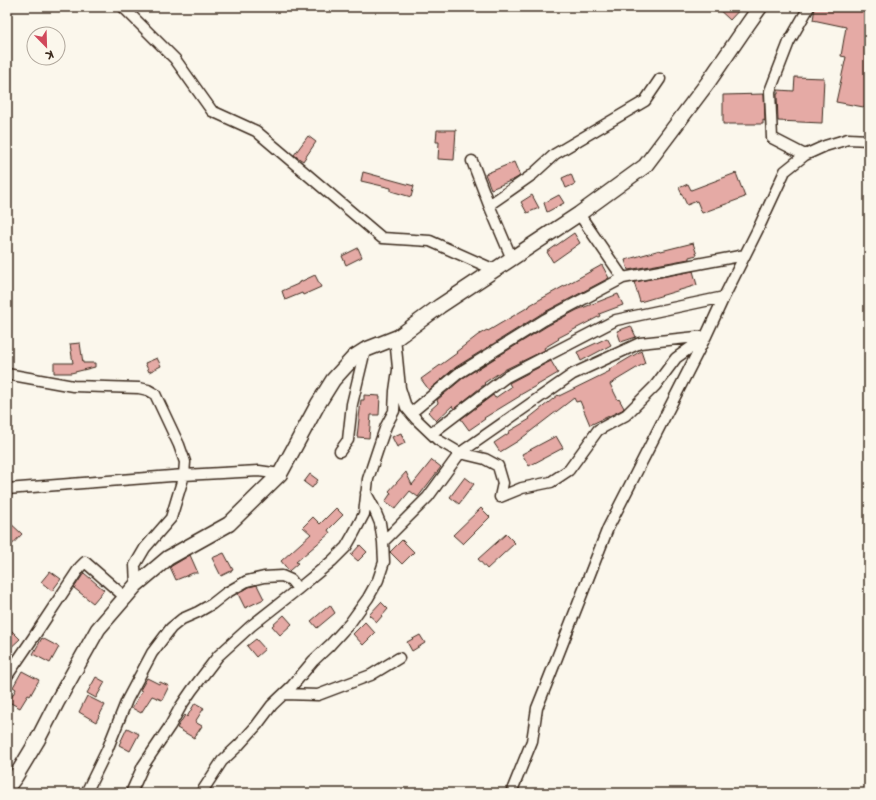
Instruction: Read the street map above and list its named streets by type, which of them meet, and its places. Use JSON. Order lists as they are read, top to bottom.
{
  "north": "bottom right"
}
